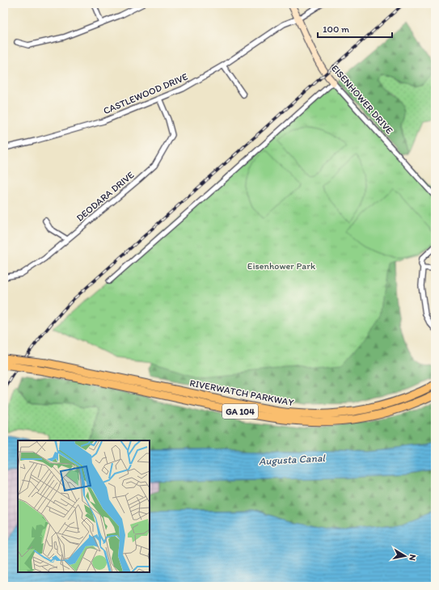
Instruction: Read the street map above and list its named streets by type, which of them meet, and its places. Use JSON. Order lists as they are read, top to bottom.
{
  "streets": {
    "main road": ["RIVERWATCH PARKWAY", "GA 104"],
    "street": ["CASTLEWOOD DRIVE", "EISENHOWER DRIVE", "DEODARA DRIVE"]
  },
  "crossings": [
    ["CASTLEWOOD DRIVE", "EISENHOWER DRIVE"],
    ["CASTLEWOOD DRIVE", "DEODARA DRIVE"]
  ],
  "water": ["Augusta Canal"],
  "parks": ["Eisenhower Park"],
  "scale_bar": "100 m",
  "north": "right"
}
